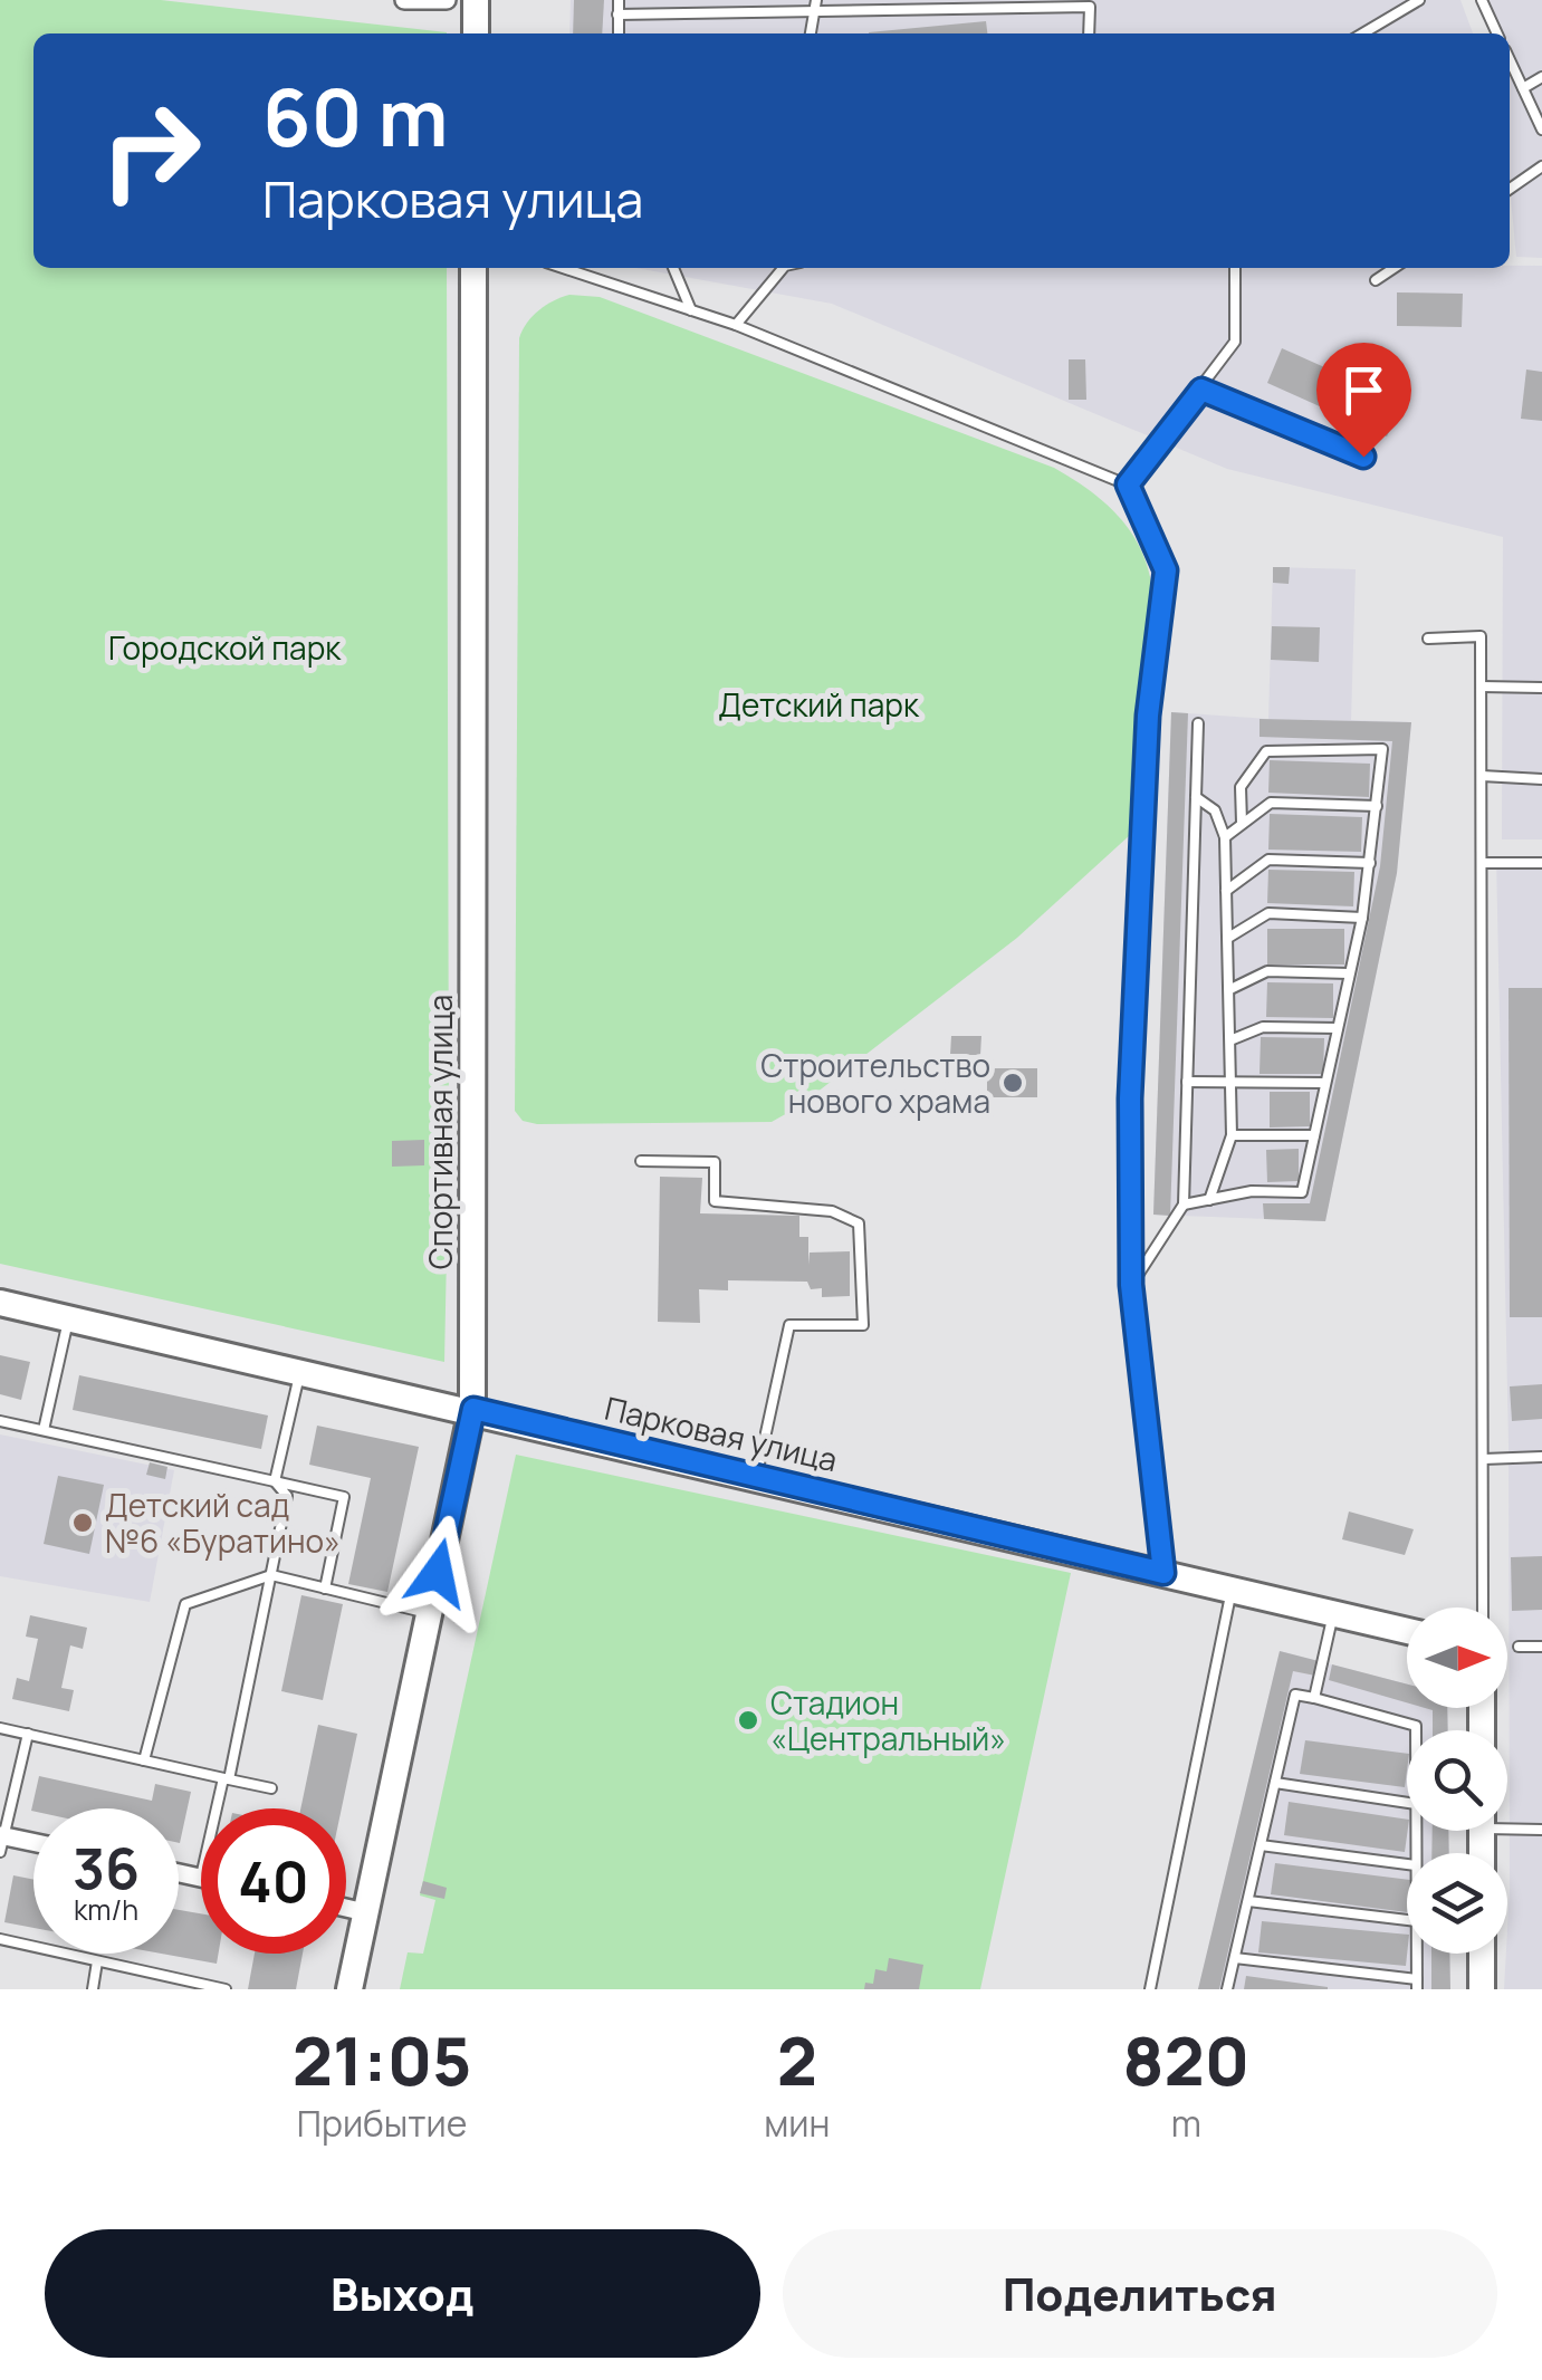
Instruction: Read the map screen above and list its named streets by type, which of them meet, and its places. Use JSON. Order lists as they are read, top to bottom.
{
  "streets": {
    "street": ["Спортивная улица", "Парковая улица"]
  },
  "crossings": [
    ["Спортивная улица", "Парковая улица"]
  ],
  "parks": ["Городской парк", "Детский парк"],
  "places": ["Строительство нового храма", "Детский сад №6 «Буратино»", "Стадион «Центральный»"],
  "north": "right",
  "page": {
    "turn": ["60 m", "Парковая улица"],
    "speed": "36 km/h",
    "limit": "40",
    "eta": [
      "21:05",
      "Прибытие",
      "2",
      "мин",
      "820",
      "m"
    ],
    "buttons": ["Выход", "Поделиться"]
  }
}
